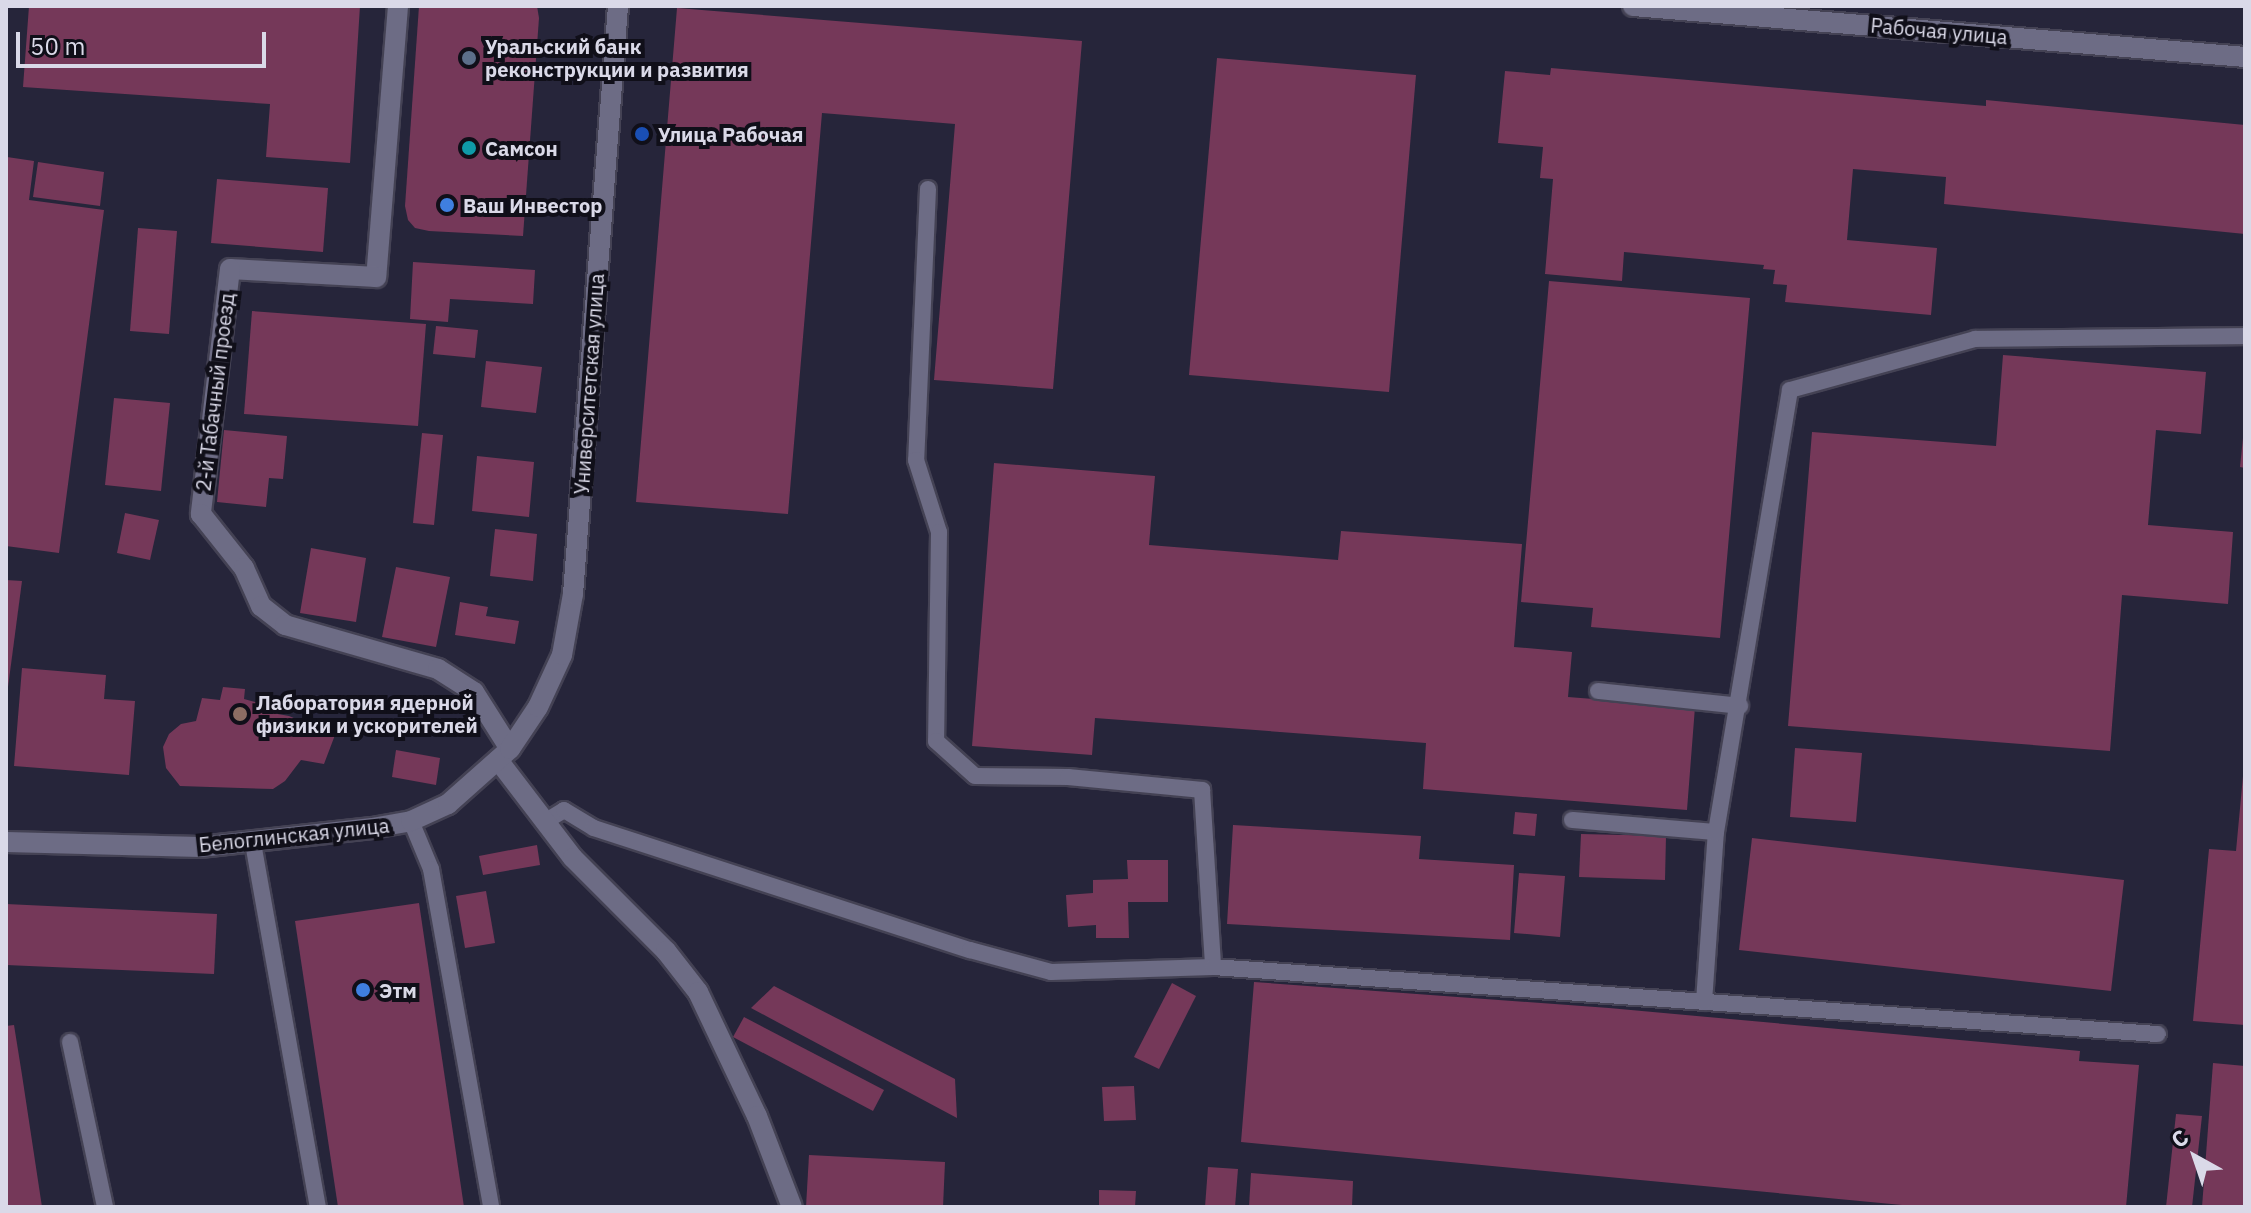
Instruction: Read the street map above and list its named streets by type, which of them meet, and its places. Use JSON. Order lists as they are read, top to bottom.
{
  "streets": {
    "main road": [
      "Рабочая улица",
      "Университетская улица",
      "2-й Табачный проезд",
      "Белоглинская улица"
    ]
  },
  "crossings": [
    ["Университетская улица", "2-й Табачный проезд"],
    ["Университетская улица", "Белоглинская улица"],
    ["2-й Табачный проезд", "Белоглинская улица"]
  ],
  "places": [
    "Уральский банк реконструкции и развития",
    "Улица Рабочая",
    "Самсон",
    "Ваш Инвестор",
    "Лаборатория ядерной физики и ускорителей",
    "Этм"
  ],
  "scale_bar": "50 m",
  "north": "top left"
}
